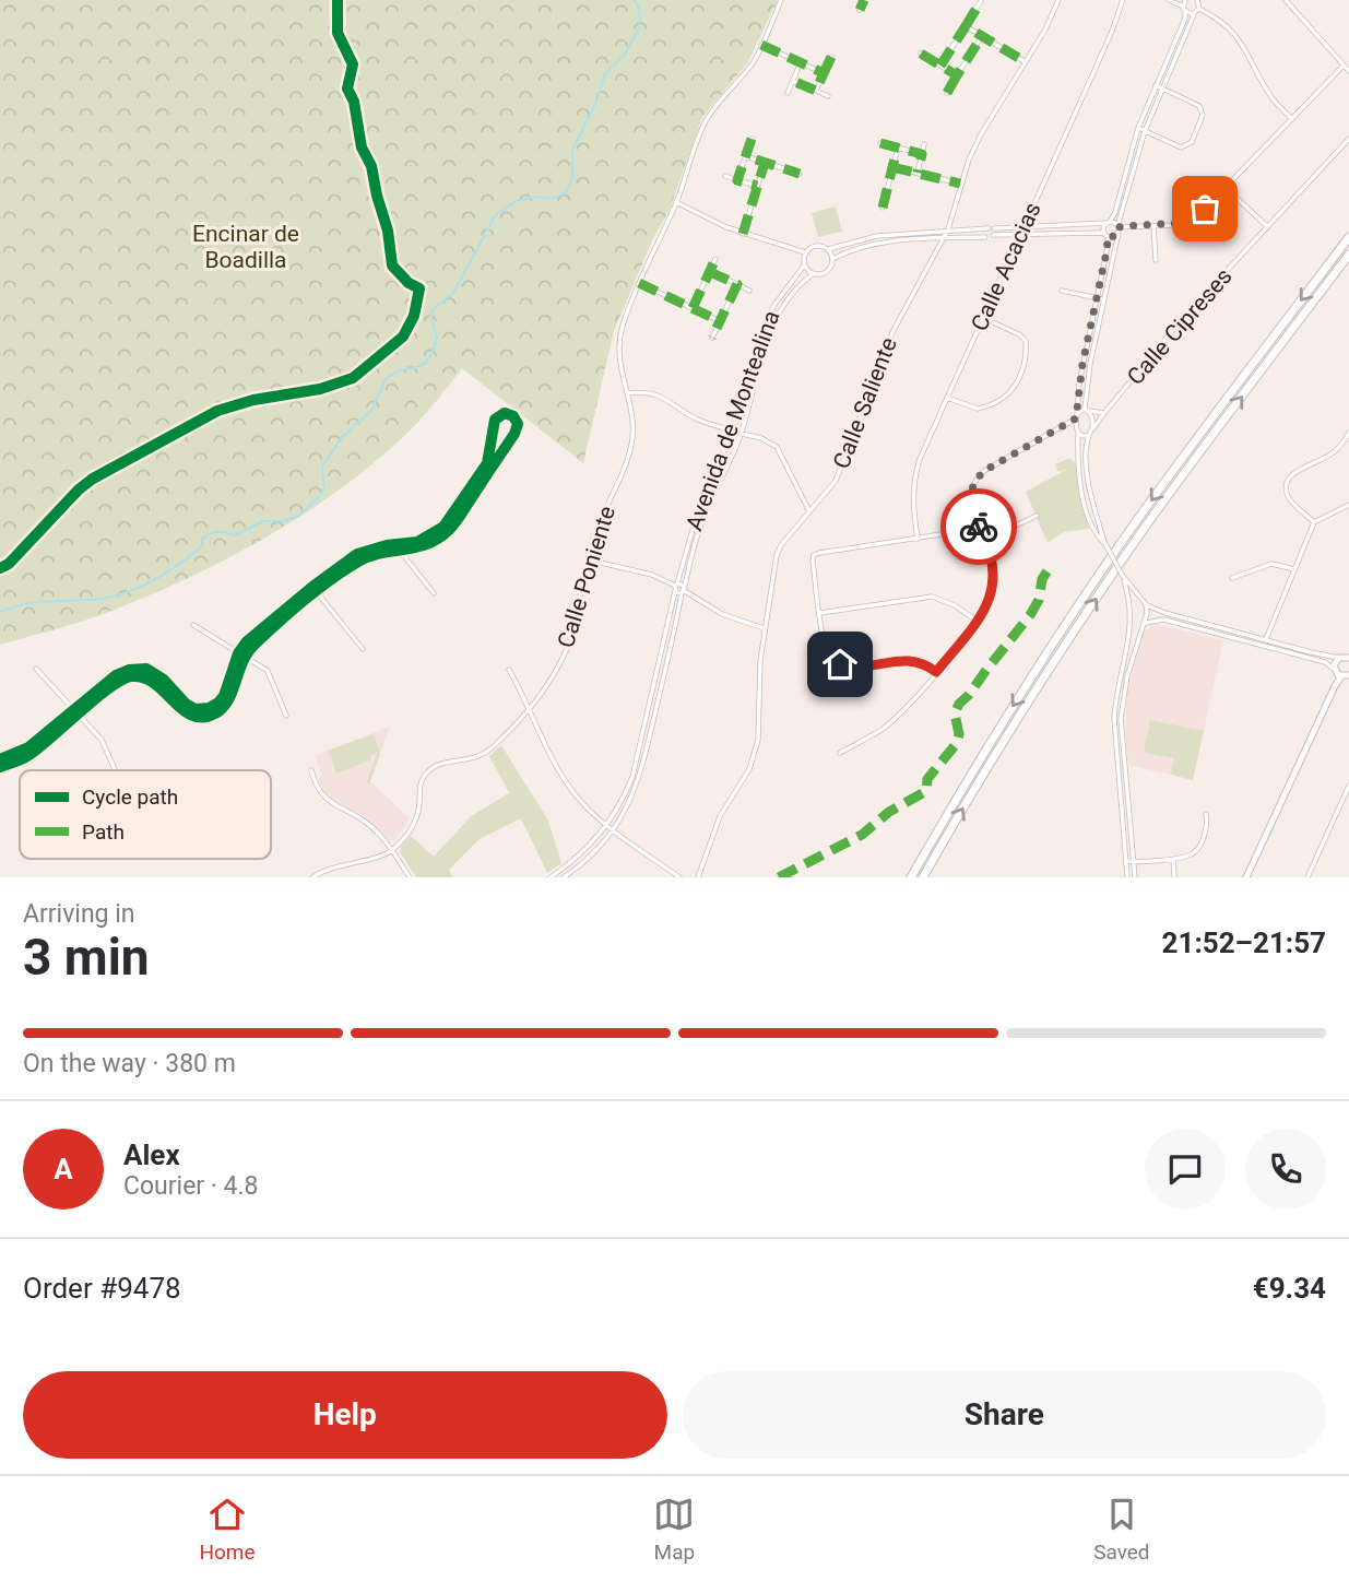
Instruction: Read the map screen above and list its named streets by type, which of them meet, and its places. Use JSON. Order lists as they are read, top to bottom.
{
  "streets": {
    "street": [
      "Calle Acacias",
      "Calle Cipreses",
      "Calle Saliente",
      "Avenida de Montealina",
      "Calle Poniente"
    ]
  },
  "parks": ["Encinar de Boadilla"],
  "legend": ["Cycle path", "Path"],
  "page": {
    "heading": ["3 min", "Arriving in", "21:52–21:57"],
    "panel": [
      "Alex",
      "Courier · 4.8",
      "Order #9478",
      "€9.34"
    ],
    "bar": "On the way · 380 m",
    "round": "A",
    "buttons": ["Help", "Share"],
    "tabs": ["Home", "Map", "Saved"]
  }
}
